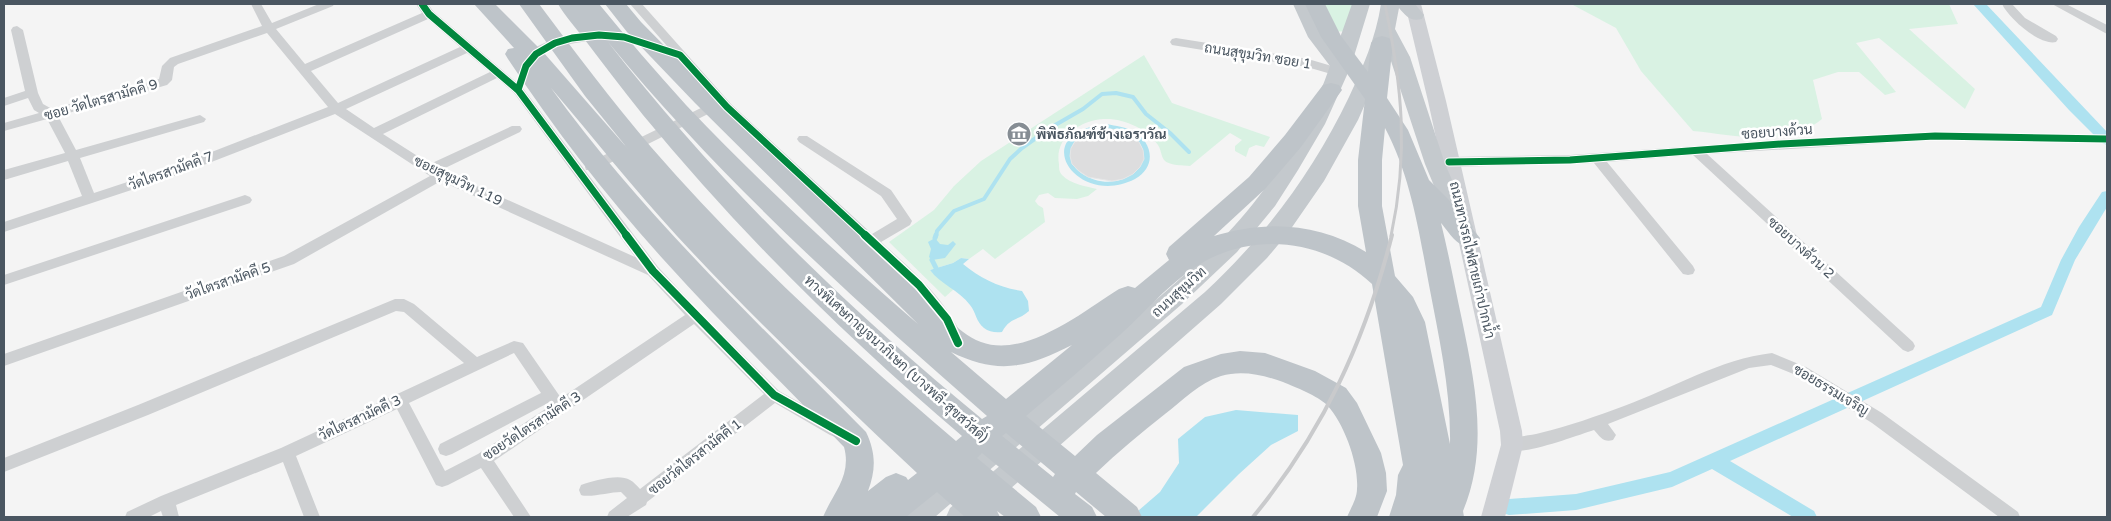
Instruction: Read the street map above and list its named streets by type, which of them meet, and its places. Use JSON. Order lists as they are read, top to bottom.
{
  "streets": {
    "highway": ["ถนนสุขุมวิท", "ทางพิเศษกาญจนาภิเษก (บางพลี-สุขสวัสดิ์)"],
    "main road": ["ถนนทางรถไฟสายเก่าปากน้ำ"],
    "street": [
      "ถนนสุขุมวิท ซอย 1",
      "ซอย วัดไตรสามัคคี 9",
      "ซอยบางด้วน",
      "วัดไตรสามัคคี 7",
      "ซอยสุขุมวิท 119",
      "ซอยบางด้วน 2",
      "วัดไตรสามัคคี 5",
      "ซอยธรรมเจริญ",
      "วัดไตรสามัคคี 3",
      "ซอยวัดไตรสามัคคี 3",
      "ซอยวัดไตรสามัคคี 1"
    ]
  },
  "crossings": [
    ["ถนนสุขุมวิท ซอย 1", "ถนนสุขุมวิท"],
    ["ซอย วัดไตรสามัคคี 9", "ซอยสุขุมวิท 119"],
    ["ซอยบางด้วน", "ซอยบางด้วน 2"],
    ["ซอยบางด้วน", "ถนนทางรถไฟสายเก่าปากน้ำ"],
    ["วัดไตรสามัคคี 7", "ซอยสุขุมวิท 119"],
    ["ซอยสุขุมวิท 119", "วัดไตรสามัคคี 5"],
    ["ถนนทางรถไฟสายเก่าปากน้ำ", "ซอยธรรมเจริญ"],
    ["วัดไตรสามัคคี 3", "ซอยวัดไตรสามัคคี 3"]
  ],
  "places": {
    "museum": ["พิพิธภัณฑ์ช้างเอราวัณ"]
  }
}
